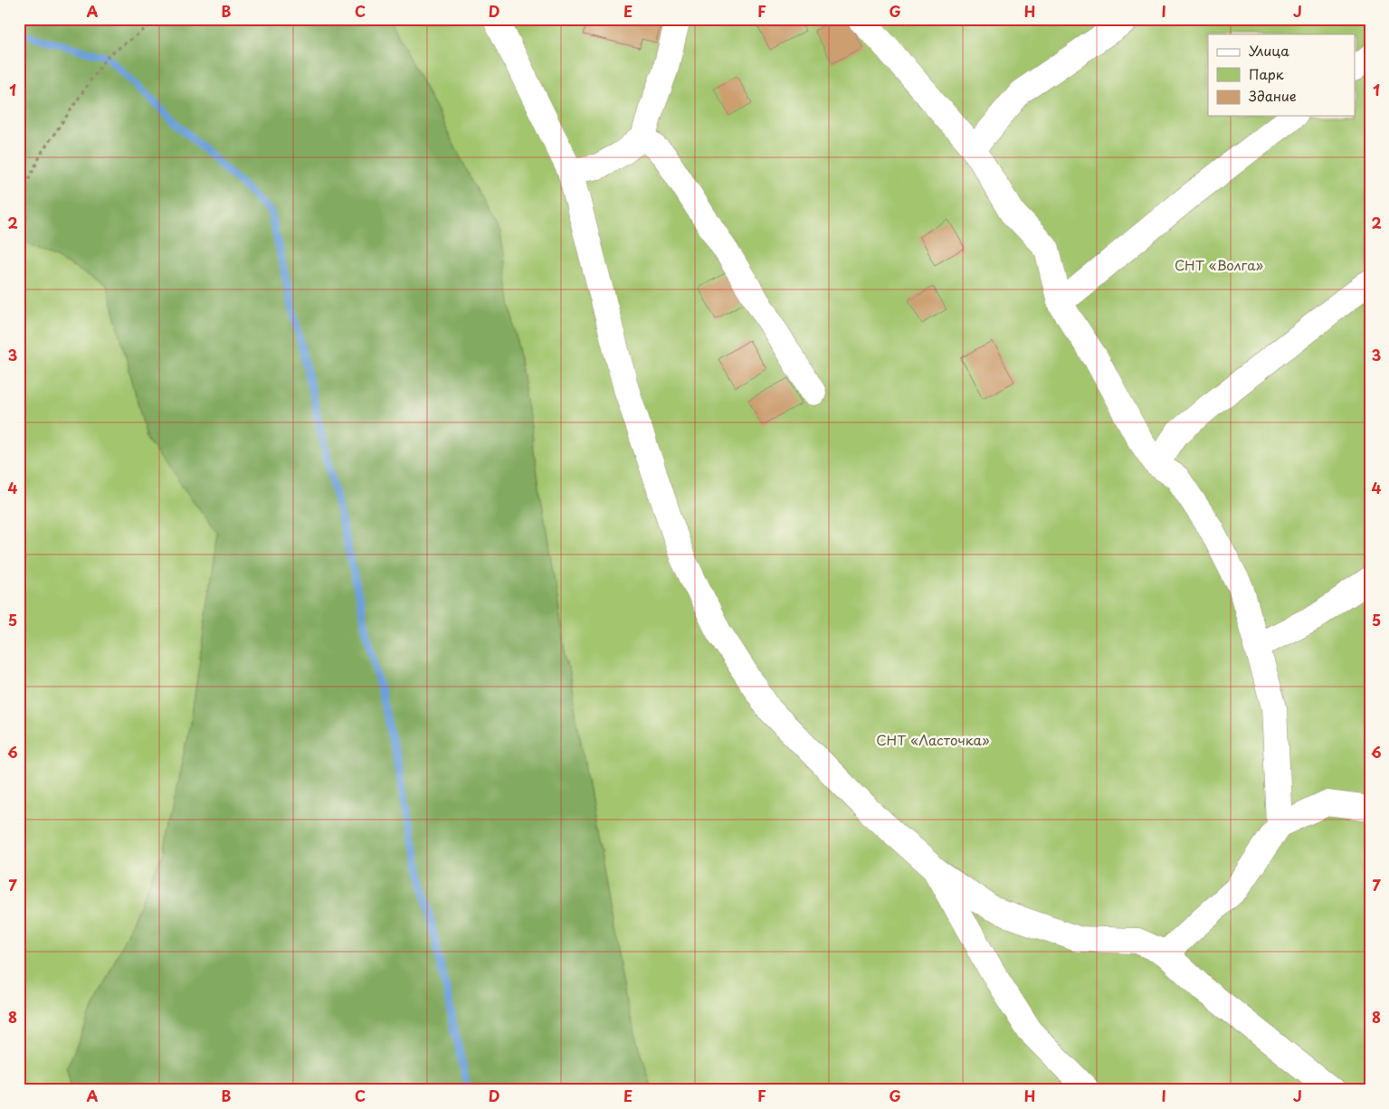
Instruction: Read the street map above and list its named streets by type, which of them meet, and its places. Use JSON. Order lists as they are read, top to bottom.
{
  "parks": ["СНТ «Волга»", "СНТ «Ласточка»"],
  "legend": ["Улица", "Парк", "Здание"],
  "grid": {
    "columns": [
      "A",
      "B",
      "C",
      "D",
      "E",
      "F",
      "G",
      "H",
      "I",
      "J"
    ],
    "rows": [
      "1",
      "2",
      "3",
      "4",
      "5",
      "6",
      "7",
      "8"
    ]
  }
}
